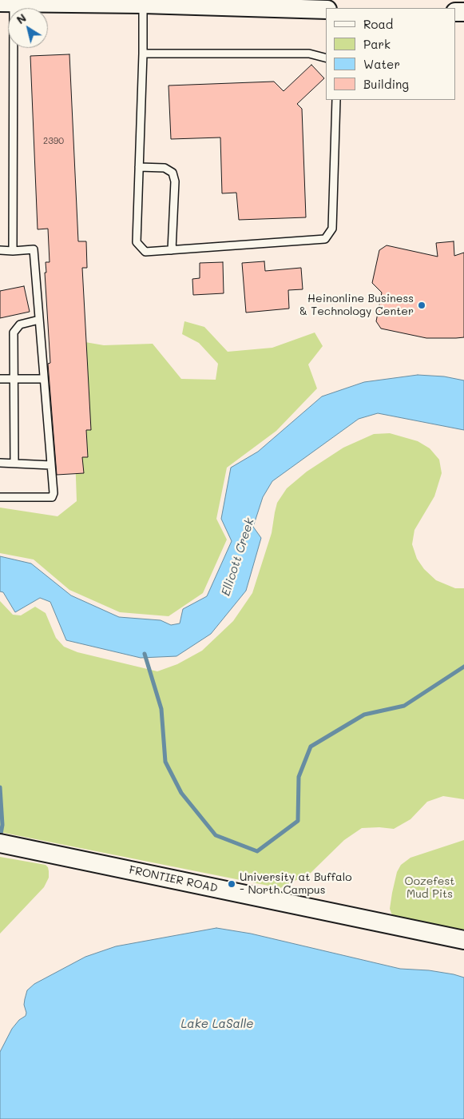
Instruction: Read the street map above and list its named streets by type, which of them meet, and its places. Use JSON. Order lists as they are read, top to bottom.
{
  "streets": {
    "street": ["FRONTIER ROAD"]
  },
  "water": ["Ellicott Creek", "Lake LaSalle"],
  "parks": ["Oozefest Mud Pits"],
  "places": ["Heinonline Business & Technology Center", "University at Buffalo - North Campus"],
  "house_numbers": ["2390"],
  "legend": [
    "Road",
    "Park",
    "Water",
    "Building"
  ],
  "north": "top left"
}
